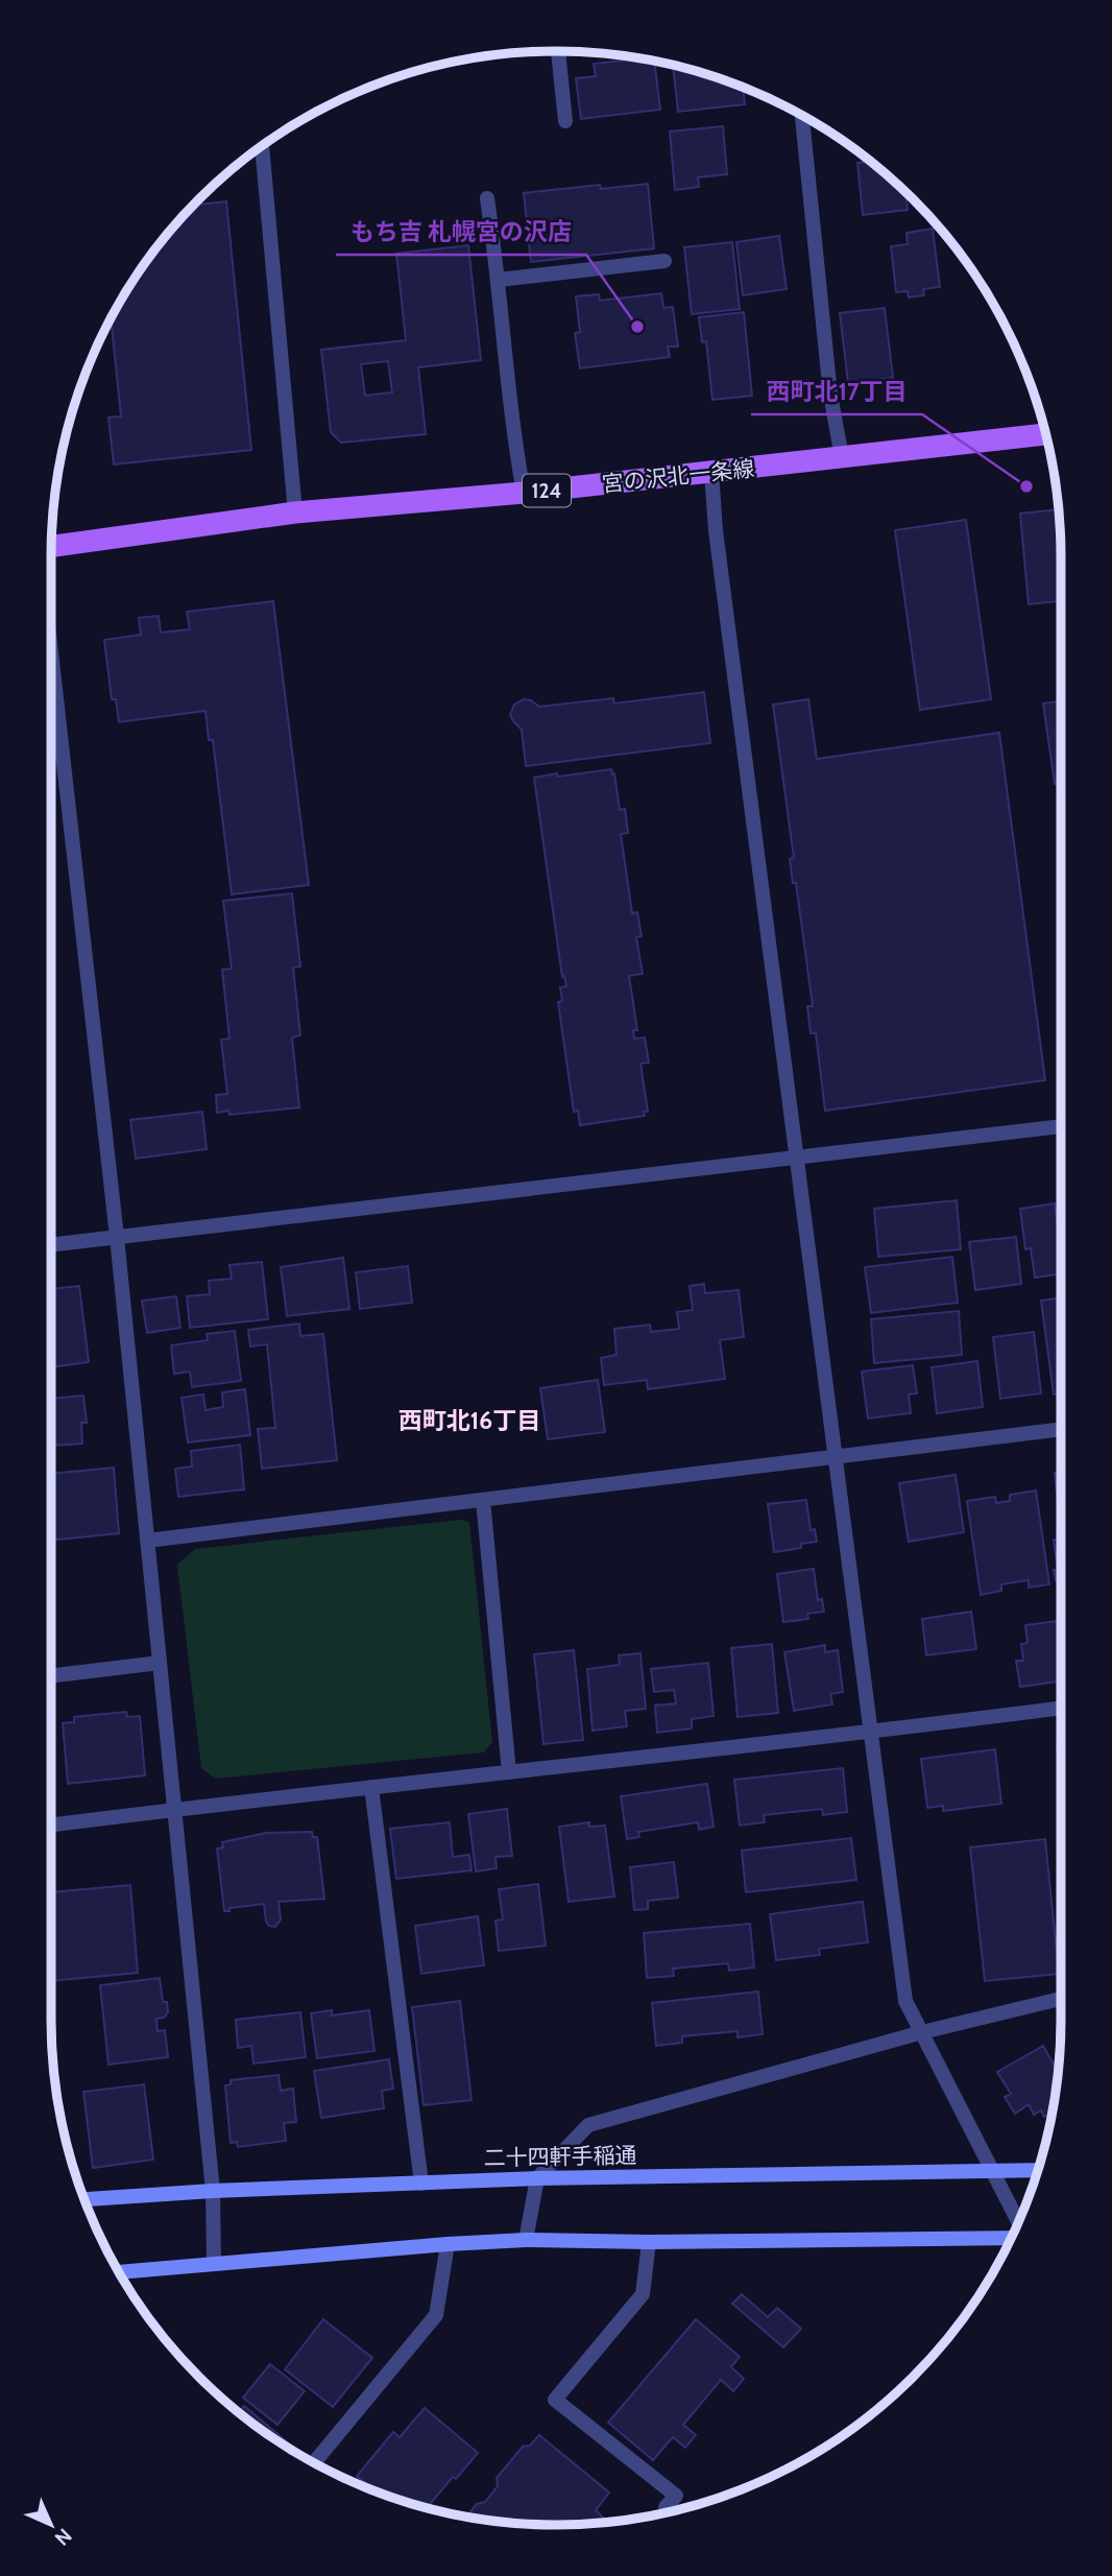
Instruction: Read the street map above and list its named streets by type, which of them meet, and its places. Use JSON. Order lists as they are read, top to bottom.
{
  "streets": {
    "main road": ["宮の沢北一条線", "124"],
    "street": ["二十四軒手稲通"]
  },
  "districts": ["西町北16丁目"],
  "places": ["もち吉 札幌宮の沢店", "西町北17丁目"],
  "north": "bottom right"
}
